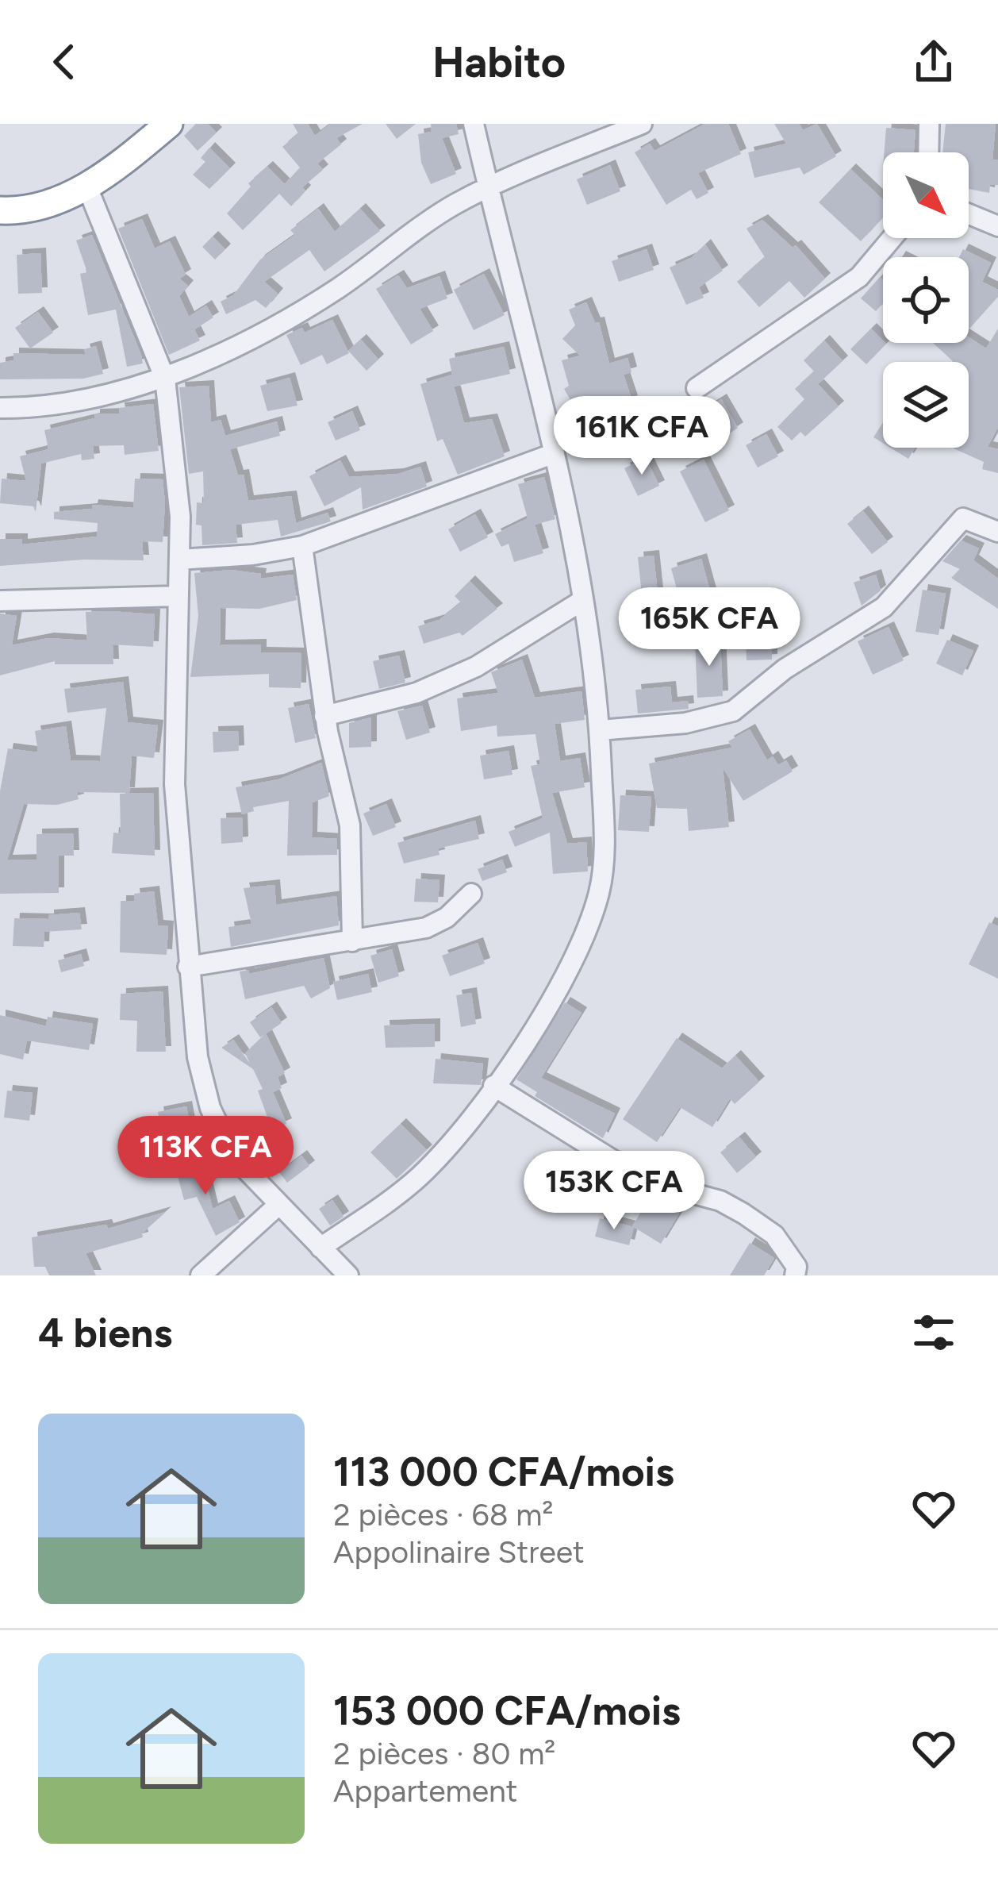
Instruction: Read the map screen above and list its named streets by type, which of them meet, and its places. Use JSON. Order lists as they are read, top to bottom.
{
  "north": "bottom right",
  "page": {
    "header": "Habito",
    "price": [
      "161K CFA",
      "165K CFA",
      "113K CFA",
      "153K CFA"
    ],
    "heading": "4 biens",
    "list": [
      {
        "name": "113 000 CFA/mois",
        "note": "2 pièces · 68 m² · Appolinaire Street"
      },
      {
        "name": "153 000 CFA/mois",
        "note": "2 pièces · 80 m² · Appartement"
      }
    ]
  }
}
